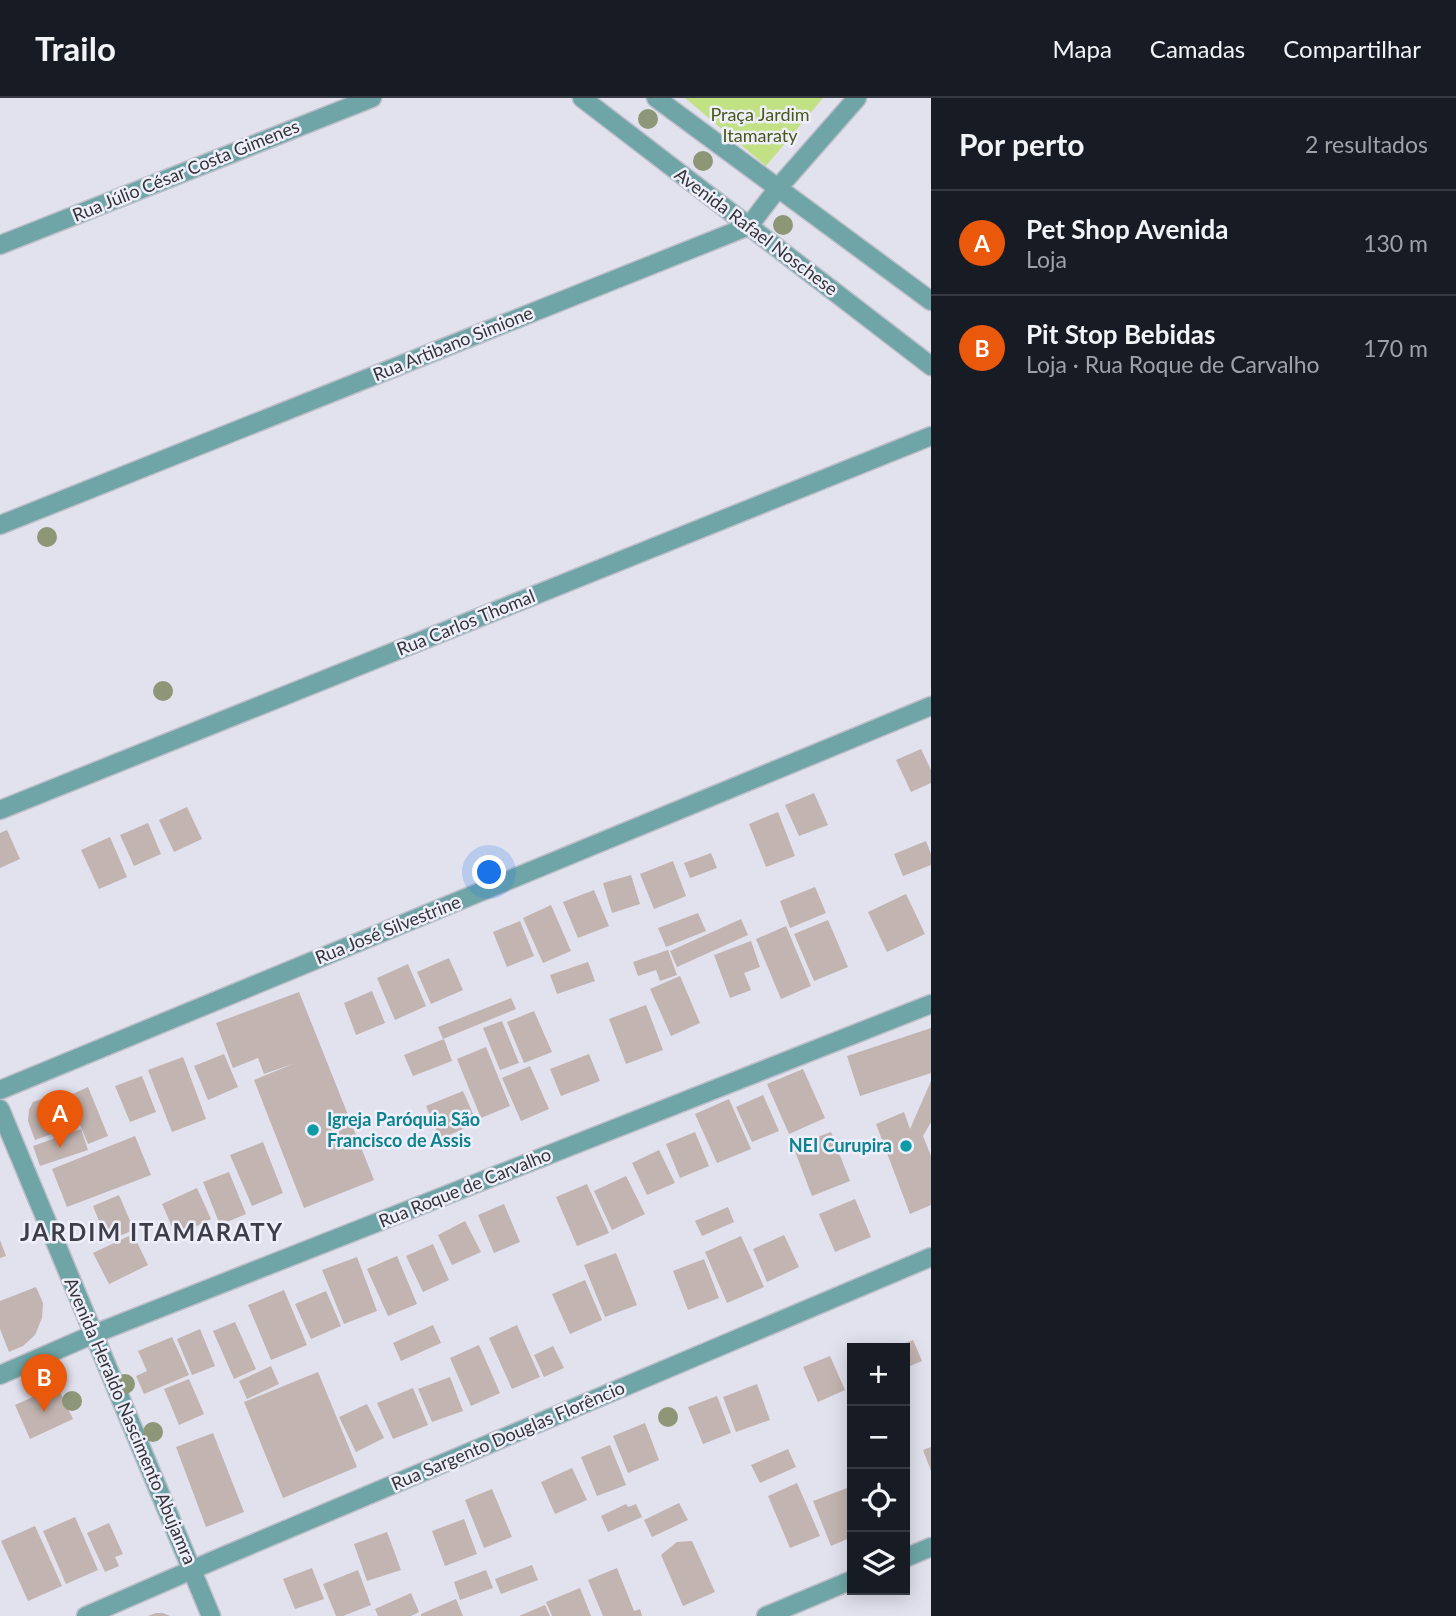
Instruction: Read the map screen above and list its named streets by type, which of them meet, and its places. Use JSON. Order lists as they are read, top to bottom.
{
  "streets": {
    "street": [
      "Rua Júlio César Costa Gimenes",
      "Avenida Rafael Noschese",
      "Rua Artibano Simione",
      "Rua Carlos Thomal",
      "Rua José Silvestrine",
      "Rua Roque de Carvalho",
      "Avenida Heraldo Nascimento Abujamra",
      "Rua Sargento Douglas Florêncio"
    ]
  },
  "crossings": [
    ["Avenida Rafael Noschese", "Rua Artibano Simione"],
    ["Rua Roque de Carvalho", "Avenida Heraldo Nascimento Abujamra"],
    ["Avenida Heraldo Nascimento Abujamra", "Rua Sargento Douglas Florêncio"]
  ],
  "districts": ["JARDIM ITAMARATY"],
  "parks": ["Praça Jardim Itamaraty"],
  "places": ["Igreja Paróquia São Francisco de Assis", "NEI Curupira"],
  "page": {
    "header": "Trailo",
    "nav": ["Mapa", "Camadas", "Compartilhar"],
    "heading": ["Por perto", "2 resultados"],
    "list": [
      {
        "mark": "A",
        "name": "Pet Shop Avenida",
        "note": "Loja",
        "value": "130 m"
      },
      {
        "mark": "B",
        "name": "Pit Stop Bebidas",
        "note": "Loja · Rua Roque de Carvalho",
        "value": "170 m"
      }
    ],
    "pins": ["A", "B"],
    "map_buttons": ["+", "−"]
  }
}
